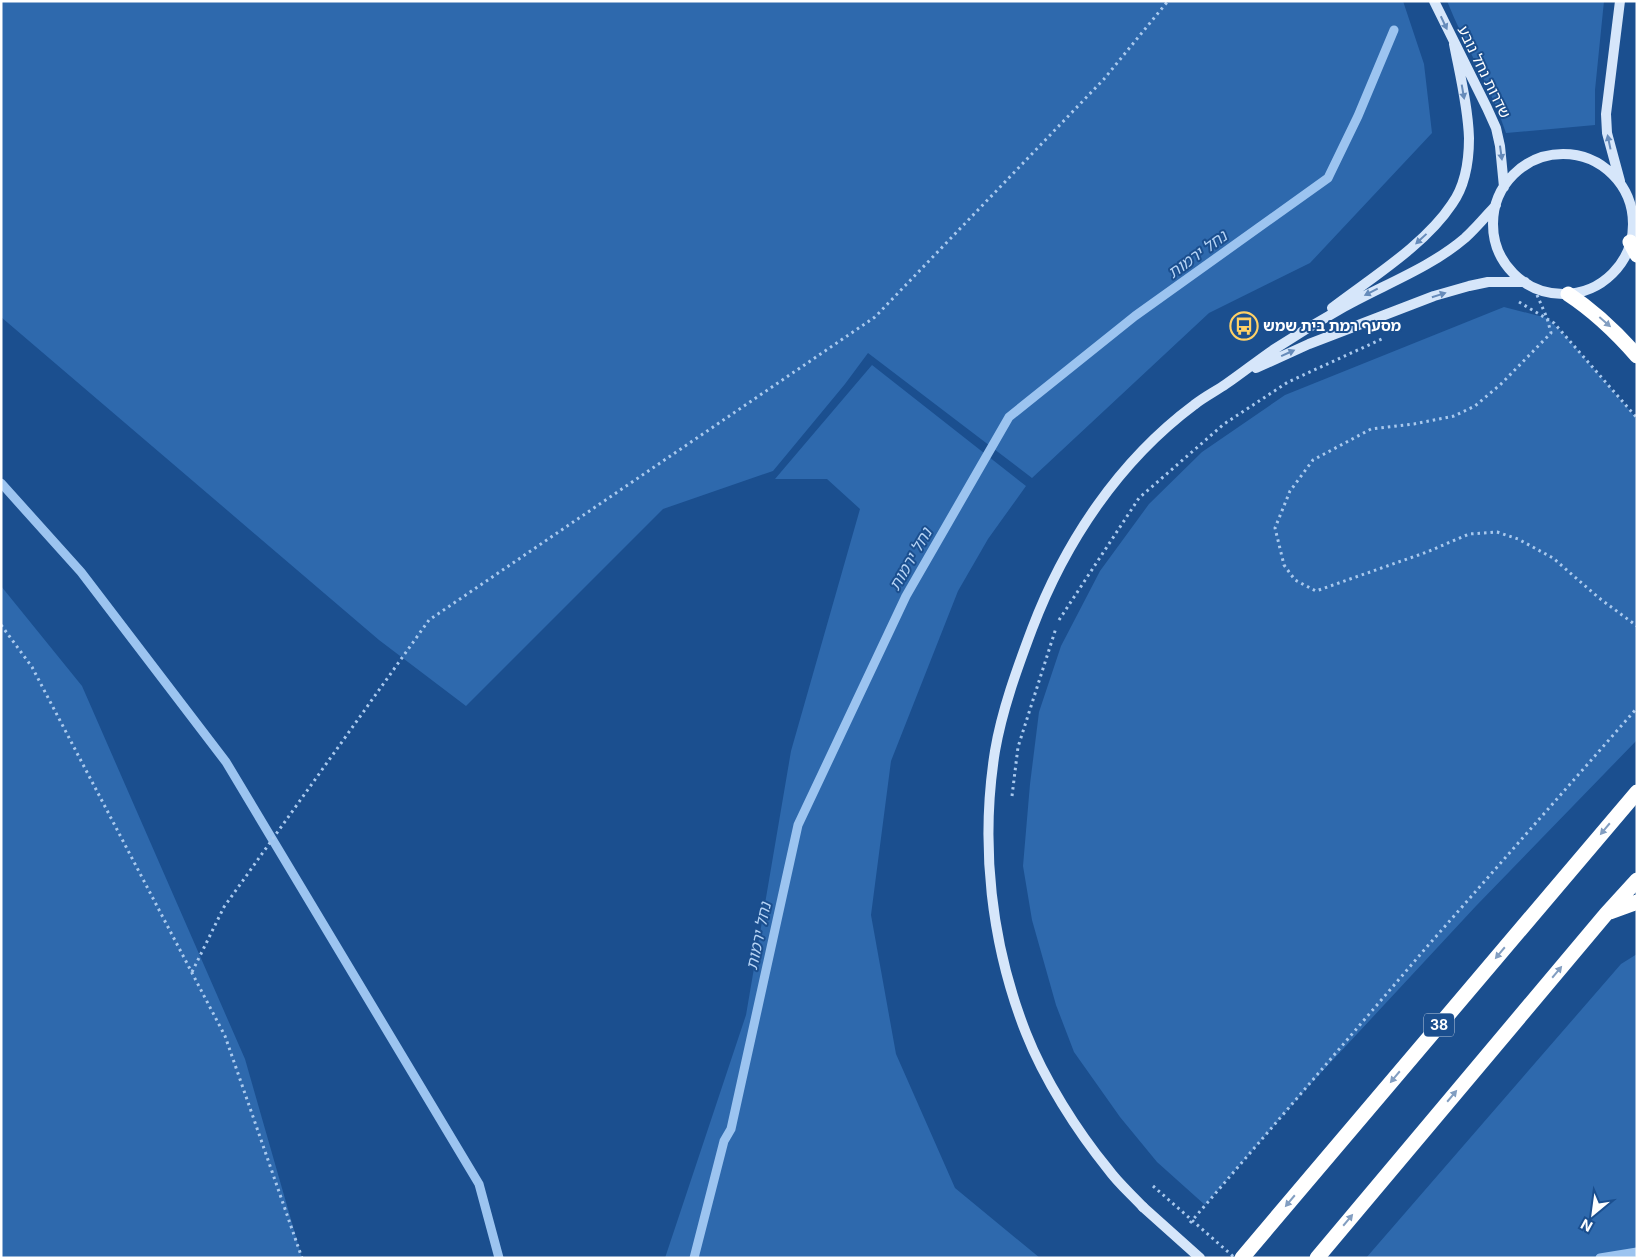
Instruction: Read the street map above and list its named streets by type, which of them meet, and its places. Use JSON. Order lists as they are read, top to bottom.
{
  "streets": {
    "highway": ["38"],
    "main road": ["שדרות נחל נובע"]
  },
  "one_way": ["שדרות נחל נובע"],
  "water": ["נחל ירמות"],
  "places": {
    "bus stop": ["מסעף רמת בית שמש"]
  },
  "north": "bottom left"
}
